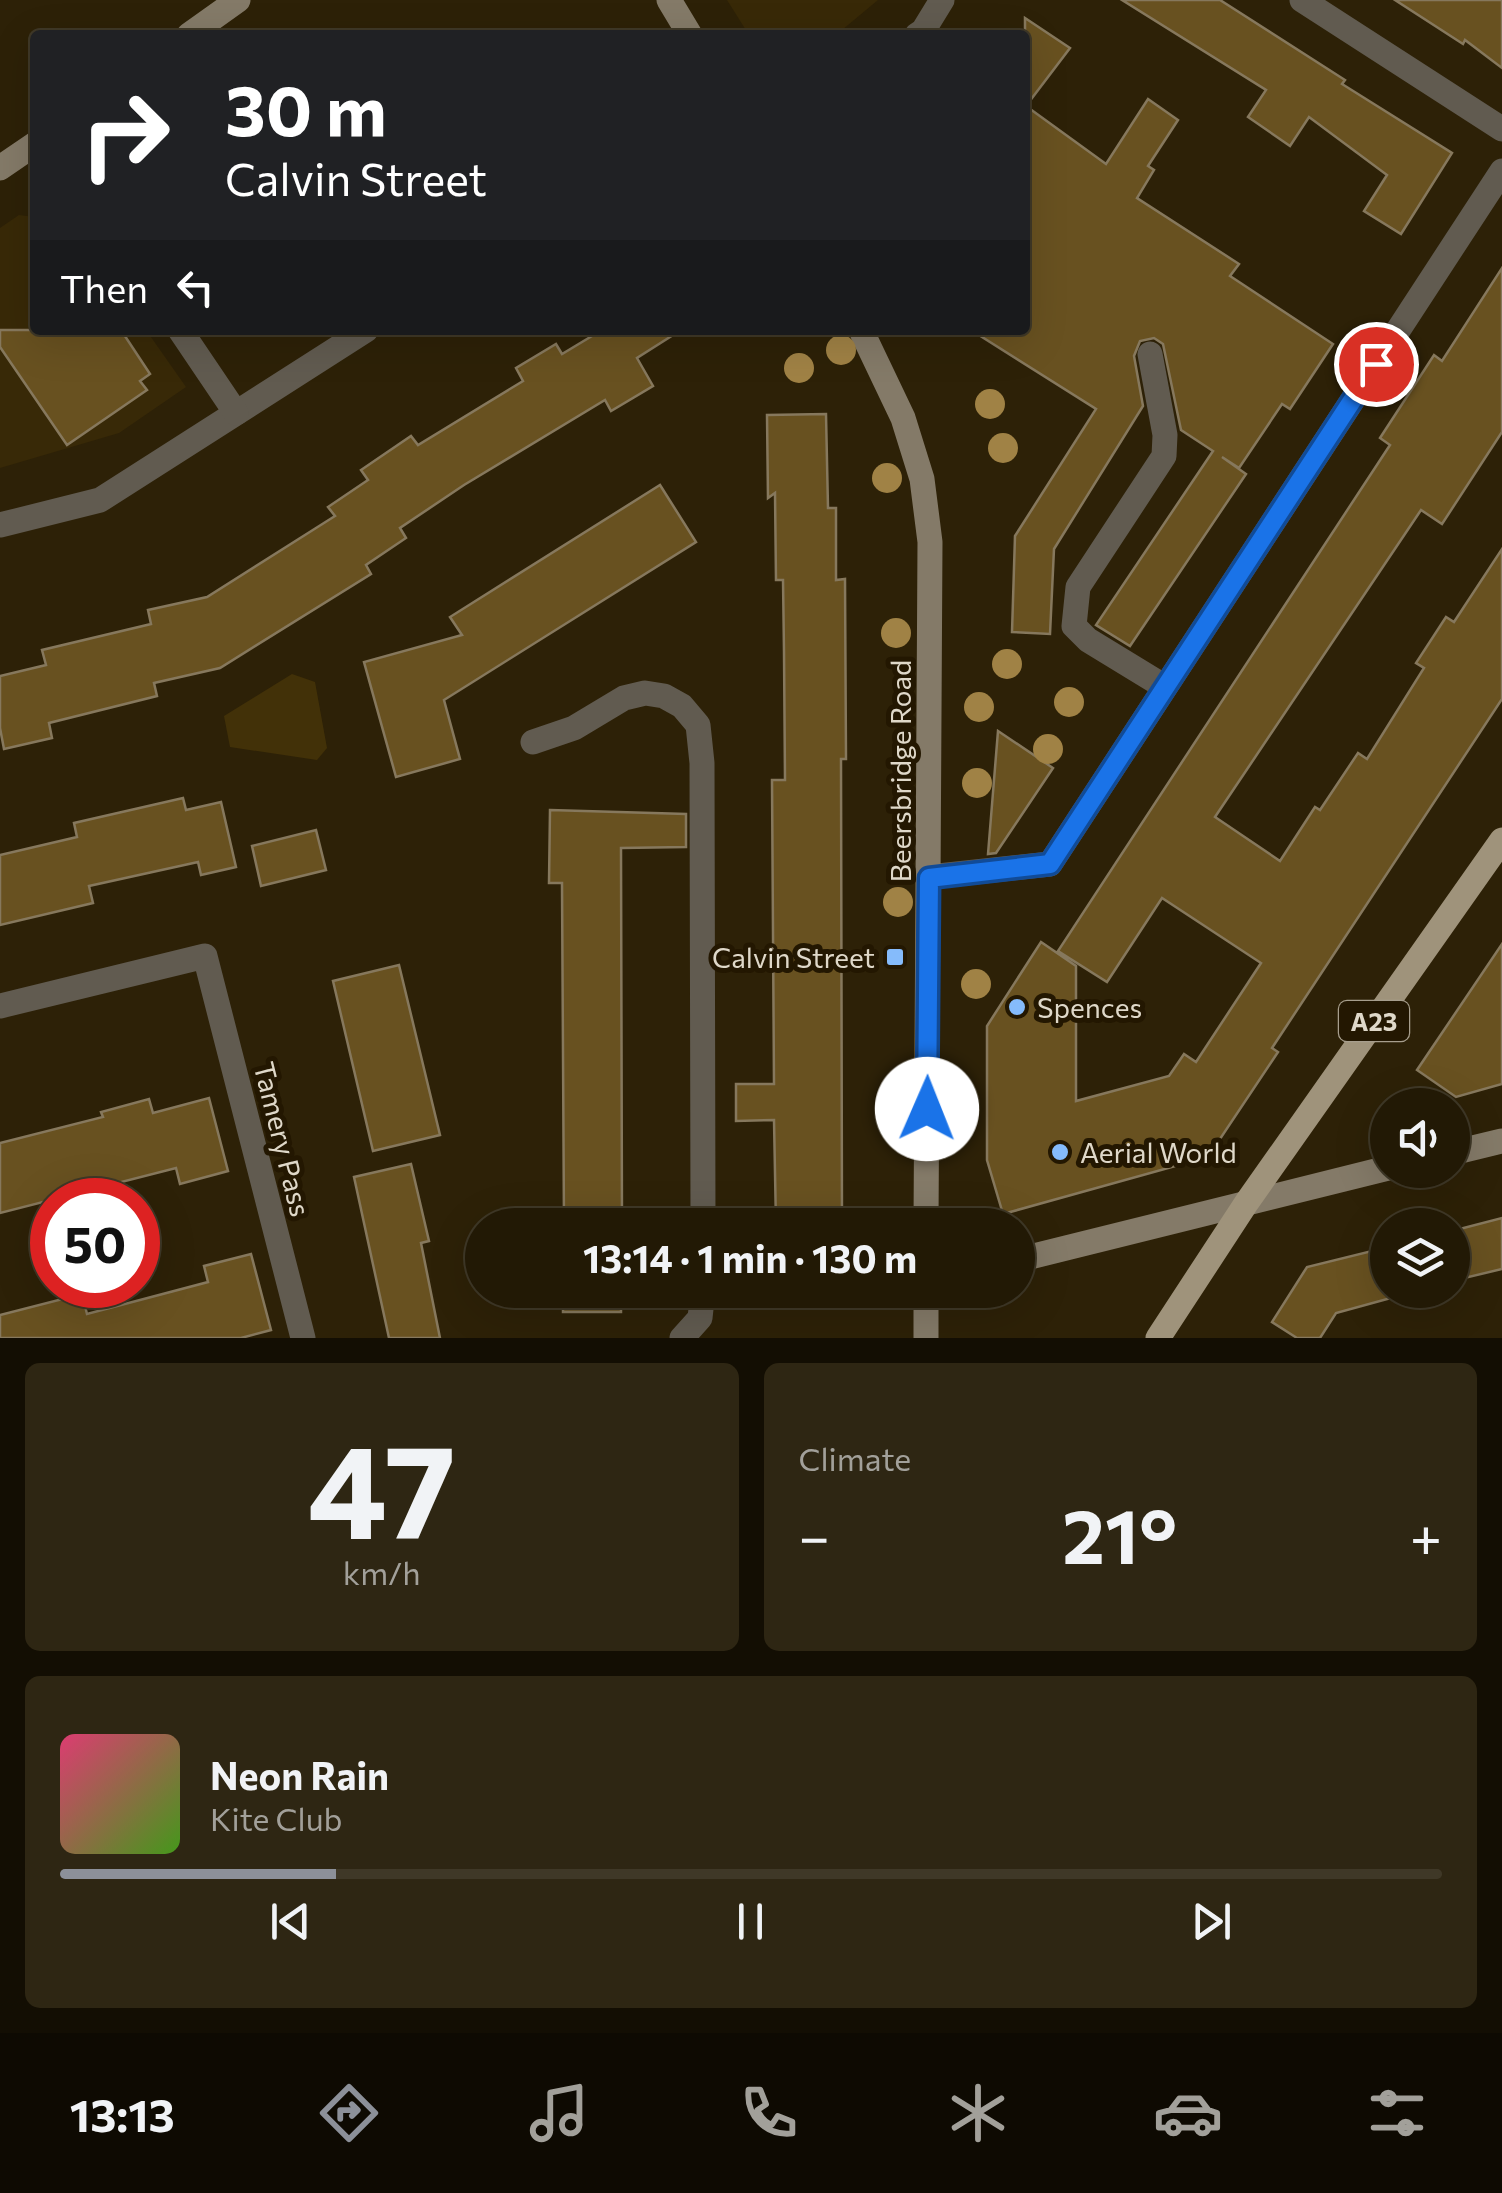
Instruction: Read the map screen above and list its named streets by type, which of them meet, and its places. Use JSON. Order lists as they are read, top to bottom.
{
  "streets": {
    "main road": ["Beersbridge Road", "A23"],
    "street": ["Tamery Pass"]
  },
  "places": {
    "transit": ["Calvin Street"],
    "other": ["Spences", "Aerial World"]
  },
  "page": {
    "turn": ["30 m", "Calvin Street"],
    "then": "Then",
    "limit": "50",
    "trip": "13:14 · 1 min · 130 m",
    "tile": [
      ["47", "km/h"],
      "Climate"
    ],
    "heat": ["−", "21°", "+"],
    "song": ["Neon Rain", "Kite Club"],
    "tabs": "13:13"
  }
}
